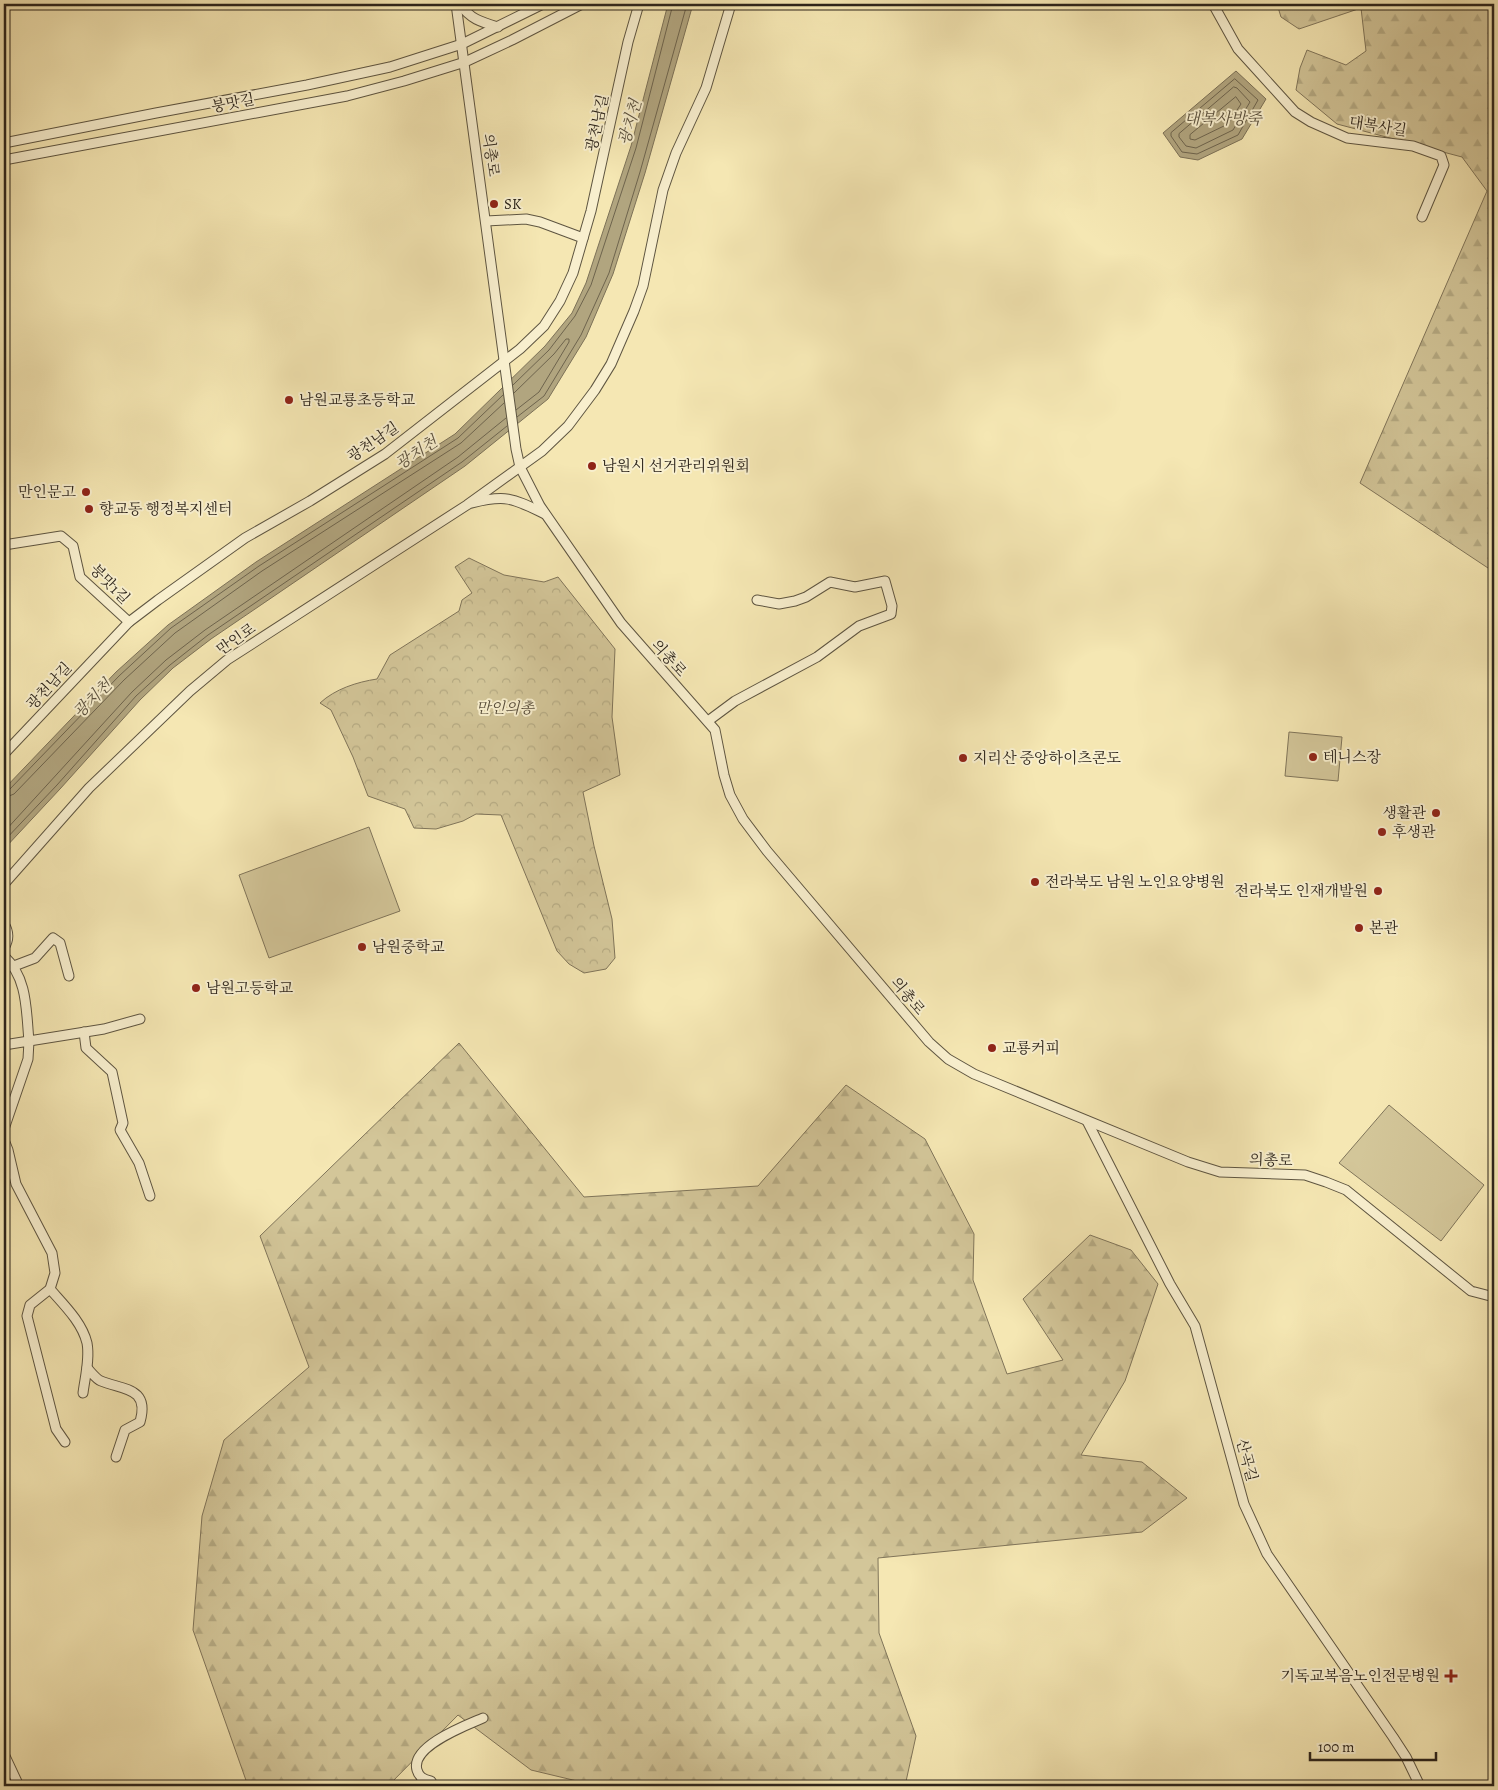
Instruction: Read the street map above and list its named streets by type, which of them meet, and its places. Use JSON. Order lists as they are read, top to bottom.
{
  "streets": {
    "street": [
      "붕맛길",
      "광천남길",
      "대복사길",
      "의총로",
      "붕맛1길",
      "만인로",
      "산곡길"
    ]
  },
  "crossings": [
    ["붕맛길", "의총로"],
    ["광천남길", "의총로"],
    ["광천남길", "붕맛1길"],
    ["의총로", "만인로"],
    ["의총로", "산곡길"]
  ],
  "water": ["대복사방죽", "광치천"],
  "parks": ["만인의총"],
  "places": {
    "other": [
      "SK",
      "남원교룡초등학교",
      "남원시 선거관리위원회",
      "만인문고",
      "향교동 행정복지센터",
      "테니스장",
      "지리산 중앙하이츠콘도",
      "생활관",
      "후생관",
      "전라북도 남원 노인요양병원",
      "전라북도 인재개발원",
      "본관",
      "남원중학교",
      "남원고등학교",
      "교룡커피"
    ],
    "health": ["기독교복음노인전문병원"]
  },
  "scale_bar": "100 m"
}
